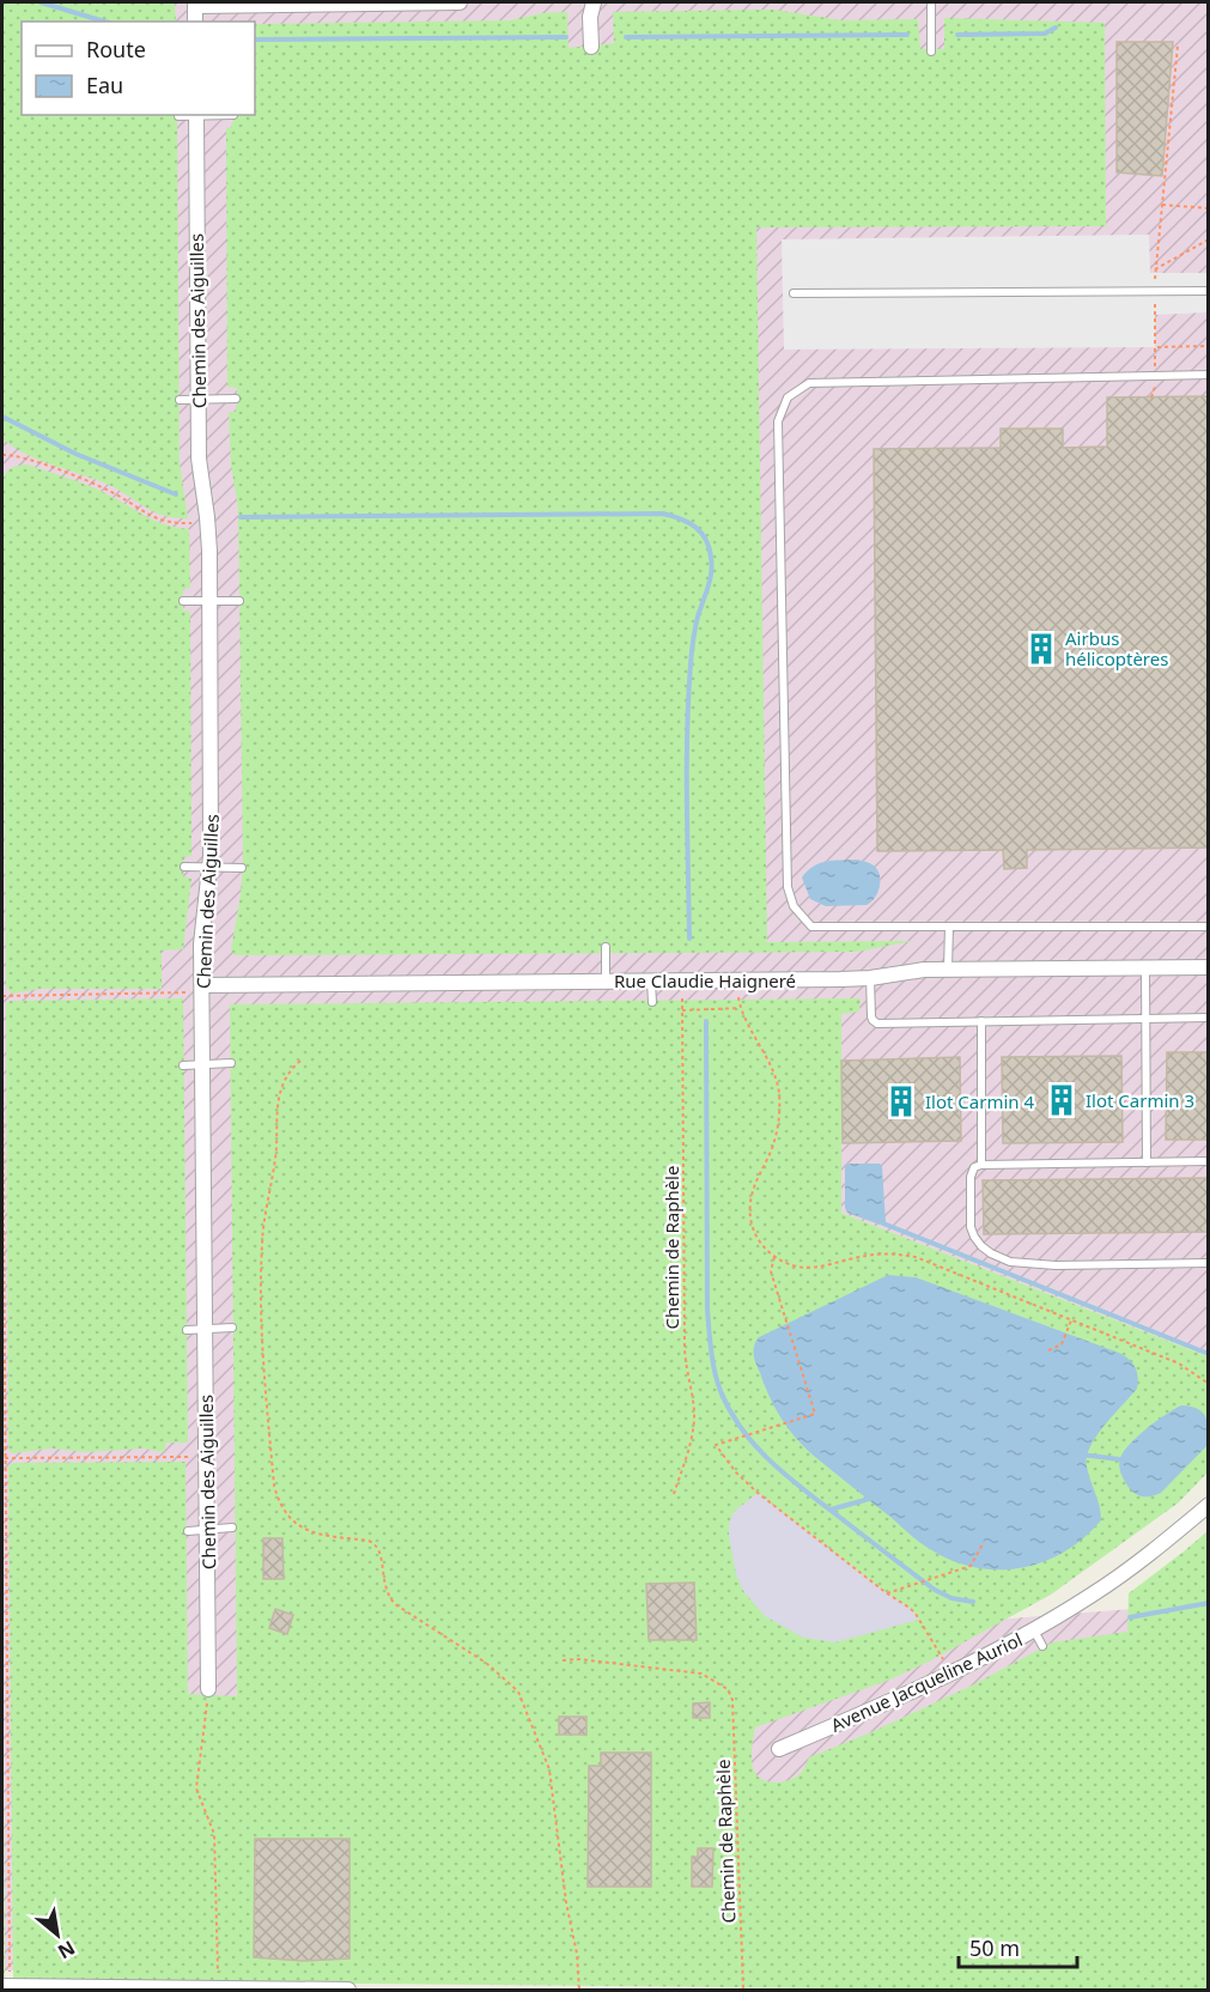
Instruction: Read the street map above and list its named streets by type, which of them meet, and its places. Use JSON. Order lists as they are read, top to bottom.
{
  "streets": {
    "street": ["Chemin des Aiguilles", "Rue Claudie Haigneré", "Avenue Jacqueline Auriol"],
    "path": ["Chemin de Raphèle"]
  },
  "crossings": [
    ["Chemin des Aiguilles", "Rue Claudie Haigneré"]
  ],
  "places": {
    "building": ["Airbus hélicoptères", "Ilot Carmin 3", "Ilot Carmin 4"]
  },
  "legend": ["Route", "Eau"],
  "scale_bar": "50 m",
  "north": "bottom right"
}
